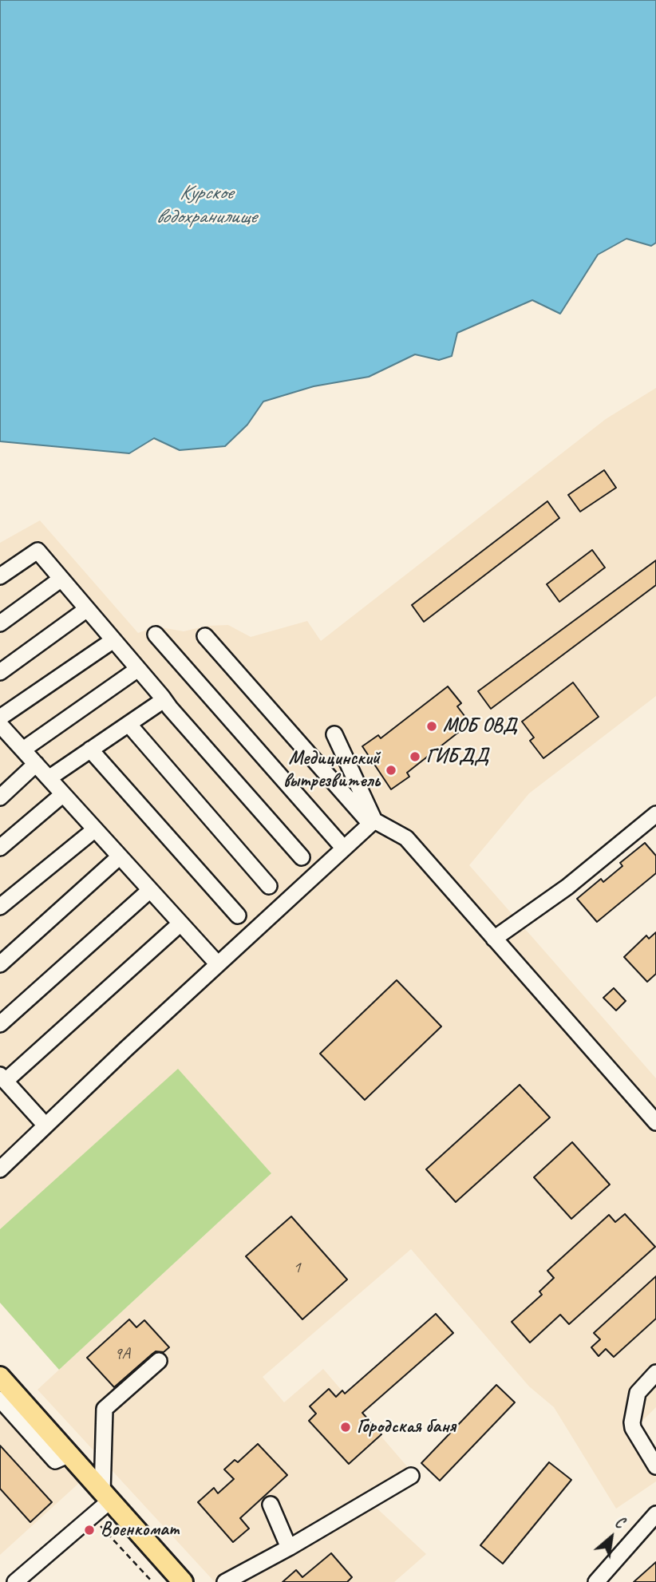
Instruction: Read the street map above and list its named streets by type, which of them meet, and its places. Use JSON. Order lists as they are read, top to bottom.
{
  "water": ["Курское водохранилище"],
  "places": [
    "МОБ ОВД",
    "ГИБДД",
    "Медицинский вытрезвитель",
    "Городская баня",
    "Военкомат"
  ],
  "house_numbers": ["1", "9А"],
  "north": "top right"
}
